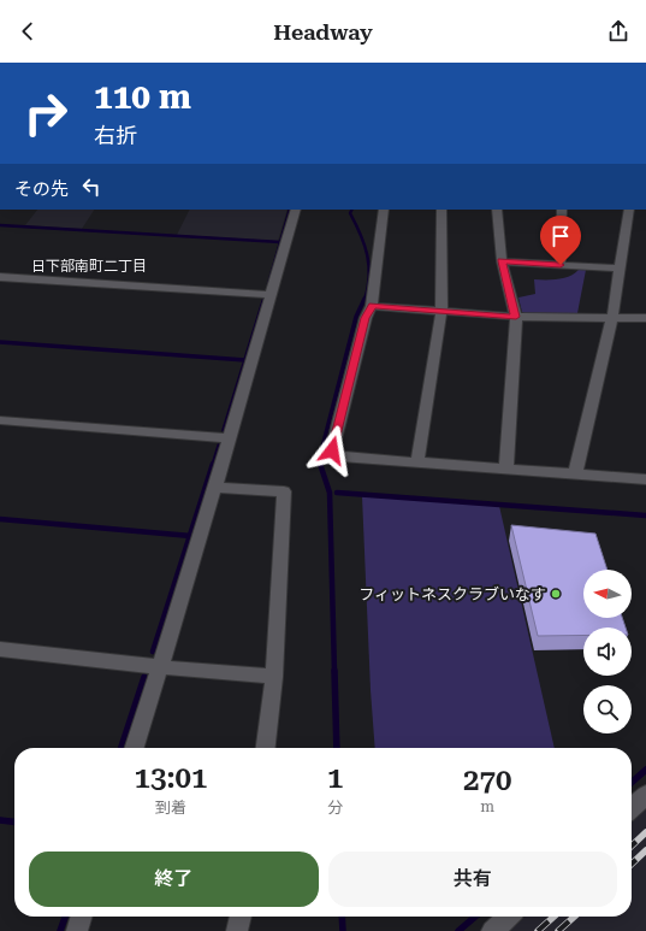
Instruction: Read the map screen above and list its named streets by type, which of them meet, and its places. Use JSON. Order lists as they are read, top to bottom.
{
  "districts": ["日下部南町二丁目"],
  "places": ["フィットネスクラブいなす"],
  "north": "left",
  "page": {
    "header": "Headway",
    "turn": ["110 m", "右折"],
    "then": "その先",
    "eta": [
      "13:01",
      "到着",
      "1",
      "分",
      "270",
      "m"
    ],
    "buttons": ["終了", "共有"]
  }
}
